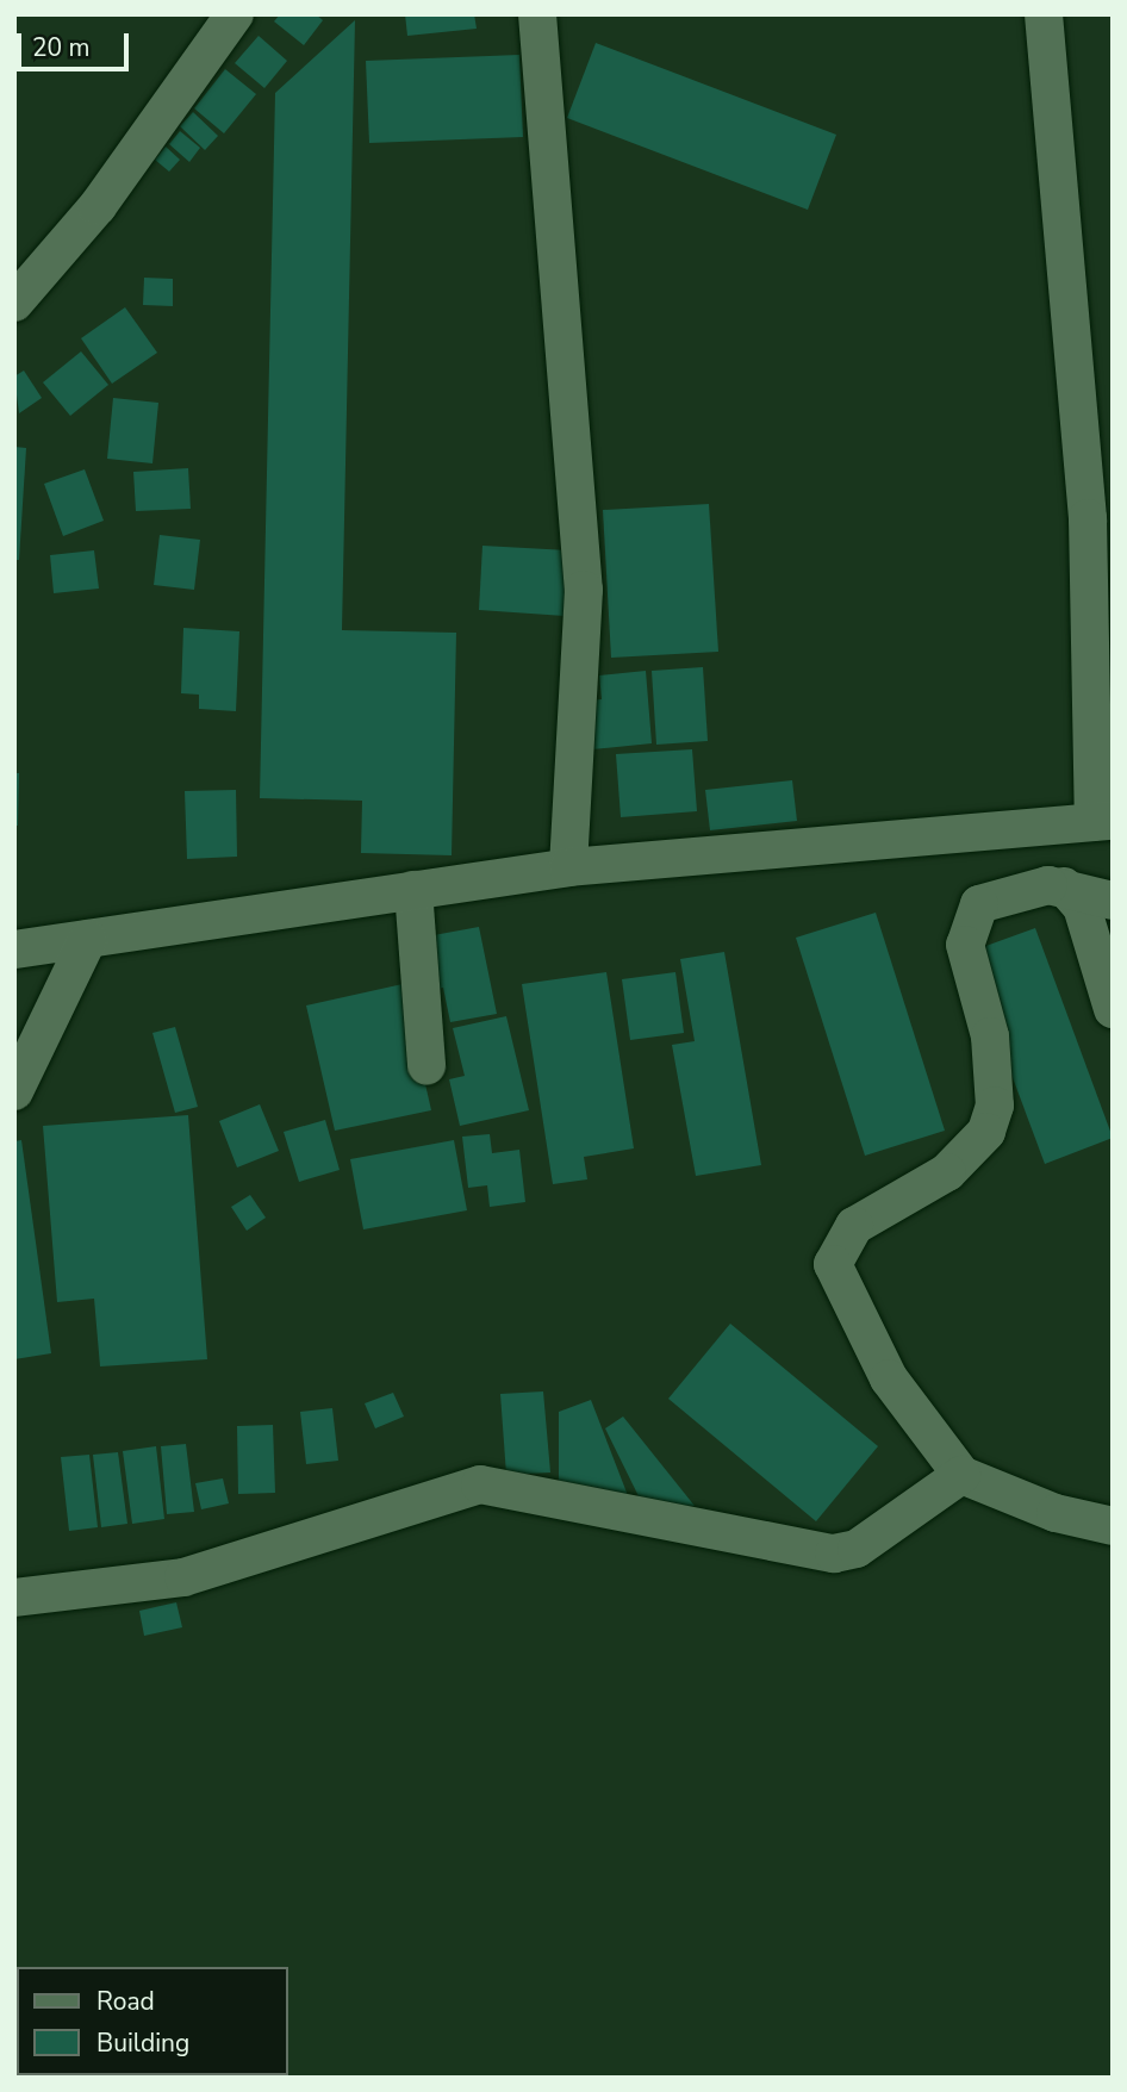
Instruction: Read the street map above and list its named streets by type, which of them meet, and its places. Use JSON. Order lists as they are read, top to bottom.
{
  "legend": ["Road", "Building"],
  "scale_bar": "20 m"
}
